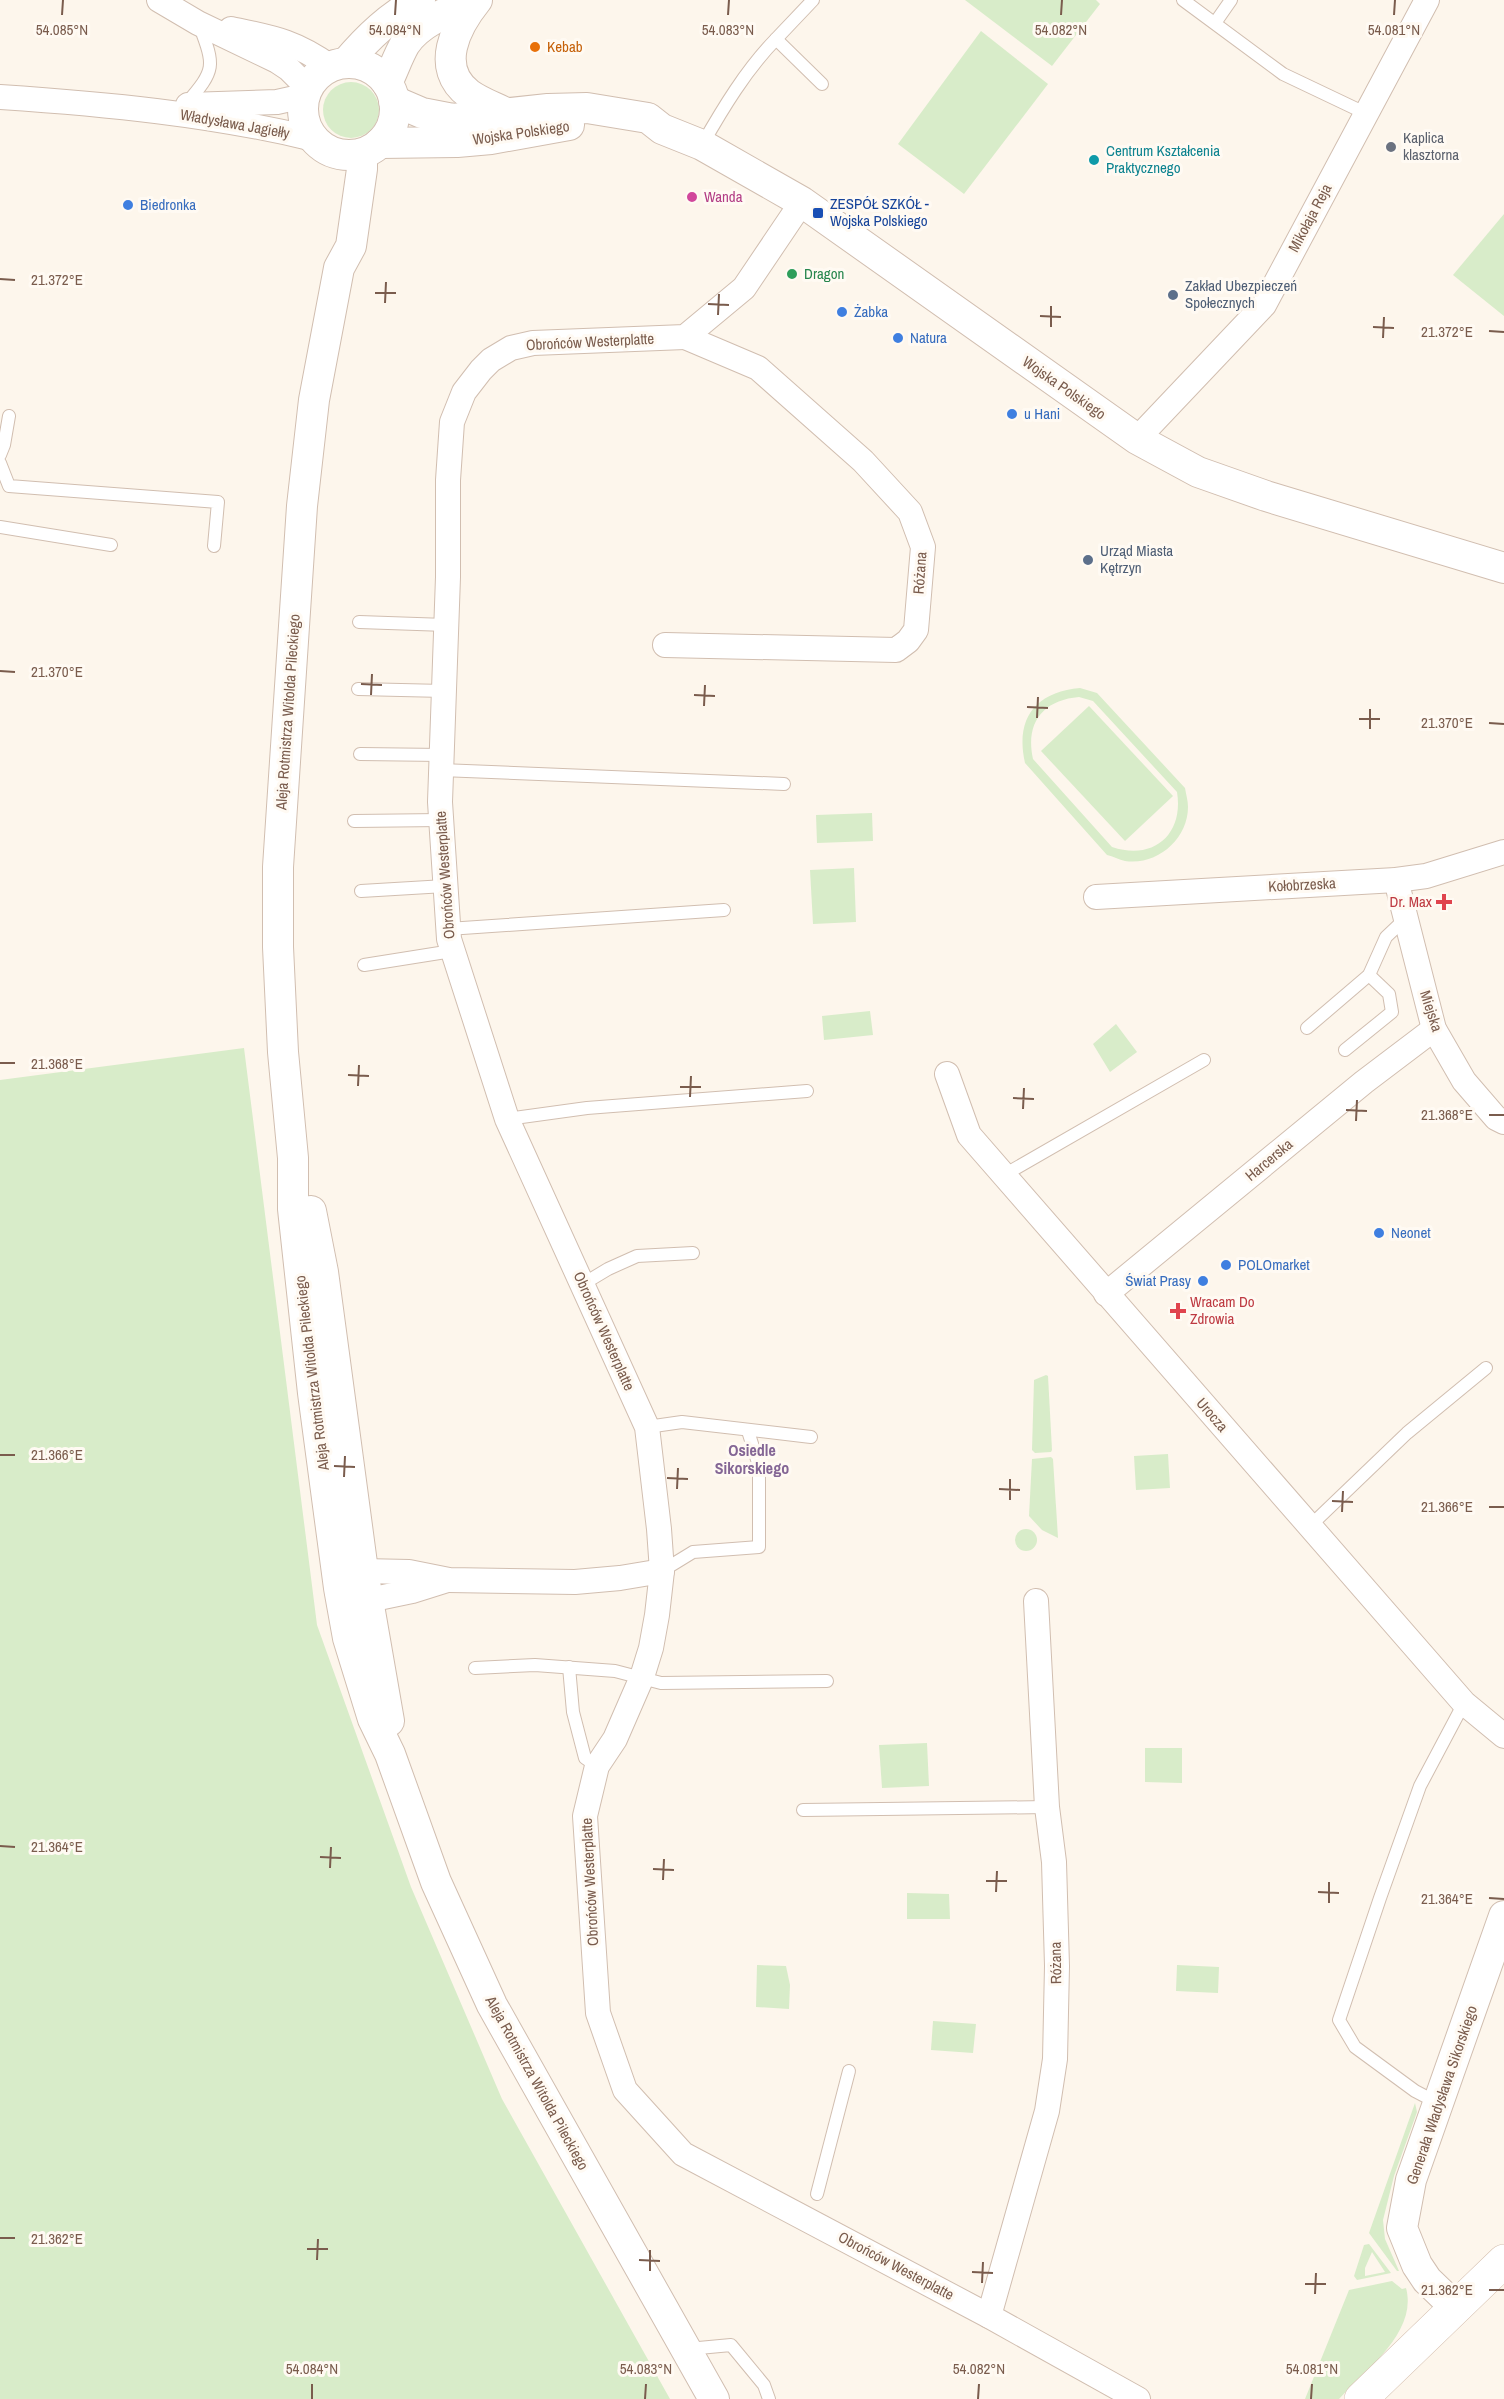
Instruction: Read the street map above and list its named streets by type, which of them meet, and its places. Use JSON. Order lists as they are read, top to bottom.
{
  "streets": {
    "street": [
      "Władysława Jagiełły",
      "Wojska Polskiego",
      "Mikołaja Reja",
      "Obrońców Westerplatte",
      "Różana",
      "Aleja Rotmistrza Witolda Pileckiego",
      "Kołobrzeska",
      "Miejska",
      "Harcerska",
      "Urocza",
      "Generała Władysława Sikorskiego"
    ]
  },
  "crossings": [
    ["Władysława Jagiełły", "Wojska Polskiego"],
    ["Władysława Jagiełły", "Aleja Rotmistrza Witolda Pileckiego"],
    ["Wojska Polskiego", "Mikołaja Reja"],
    ["Wojska Polskiego", "Aleja Rotmistrza Witolda Pileckiego"],
    ["Obrońców Westerplatte", "Różana"],
    ["Kołobrzeska", "Miejska"],
    ["Miejska", "Harcerska"],
    ["Harcerska", "Urocza"]
  ],
  "districts": ["Osiedle Sikorskiego"],
  "places": {
    "other": [
      "Kebab",
      "Kaplica klasztorna",
      "Centrum Kształcenia Praktycznego",
      "Wanda",
      "Biedronka",
      "Dragon",
      "Zakład Ubezpieczeń Społecznych",
      "Żabka",
      "Natura",
      "u Hani",
      "Urząd Miasta Kętrzyn",
      "Neonet",
      "POLOmarket",
      "Świat Prasy"
    ],
    "transit": ["ZESPÓŁ SZKÓŁ - Wojska Polskiego"],
    "health": ["Dr. Max", "Wracam Do Zdrowia"]
  },
  "coordinates": [
    "54.085°N",
    "54.084°N",
    "54.083°N",
    "54.082°N",
    "54.081°N",
    "21.372°E",
    "21.370°E",
    "21.368°E",
    "21.366°E",
    "21.364°E",
    "21.362°E"
  ]
}
